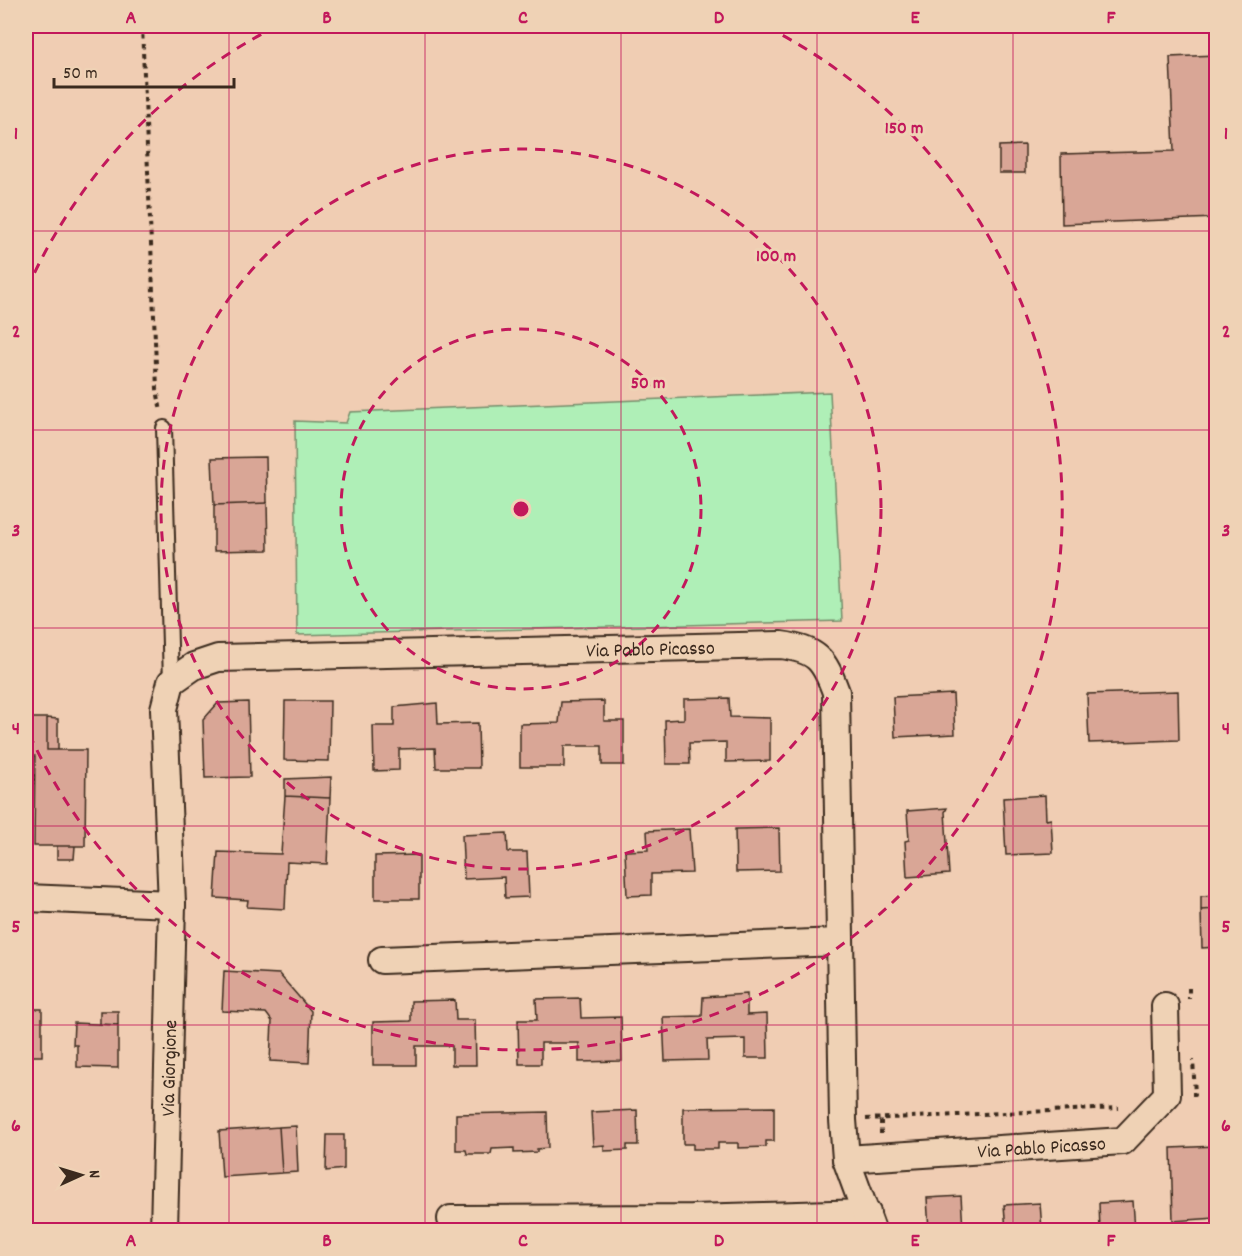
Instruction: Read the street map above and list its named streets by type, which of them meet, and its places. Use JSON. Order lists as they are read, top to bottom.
{
  "streets": {
    "street": ["Via Pablo Picasso", "Via Giorgione"]
  },
  "crossings": [
    ["Via Pablo Picasso", "Via Giorgione"]
  ],
  "scale_bar": "50 m",
  "north": "right",
  "grid": {
    "columns": [
      "A",
      "B",
      "C",
      "D",
      "E",
      "F"
    ],
    "rows": [
      "1",
      "2",
      "3",
      "4",
      "5",
      "6"
    ]
  },
  "rings": ["150 m", "100 m", "50 m"]
}
